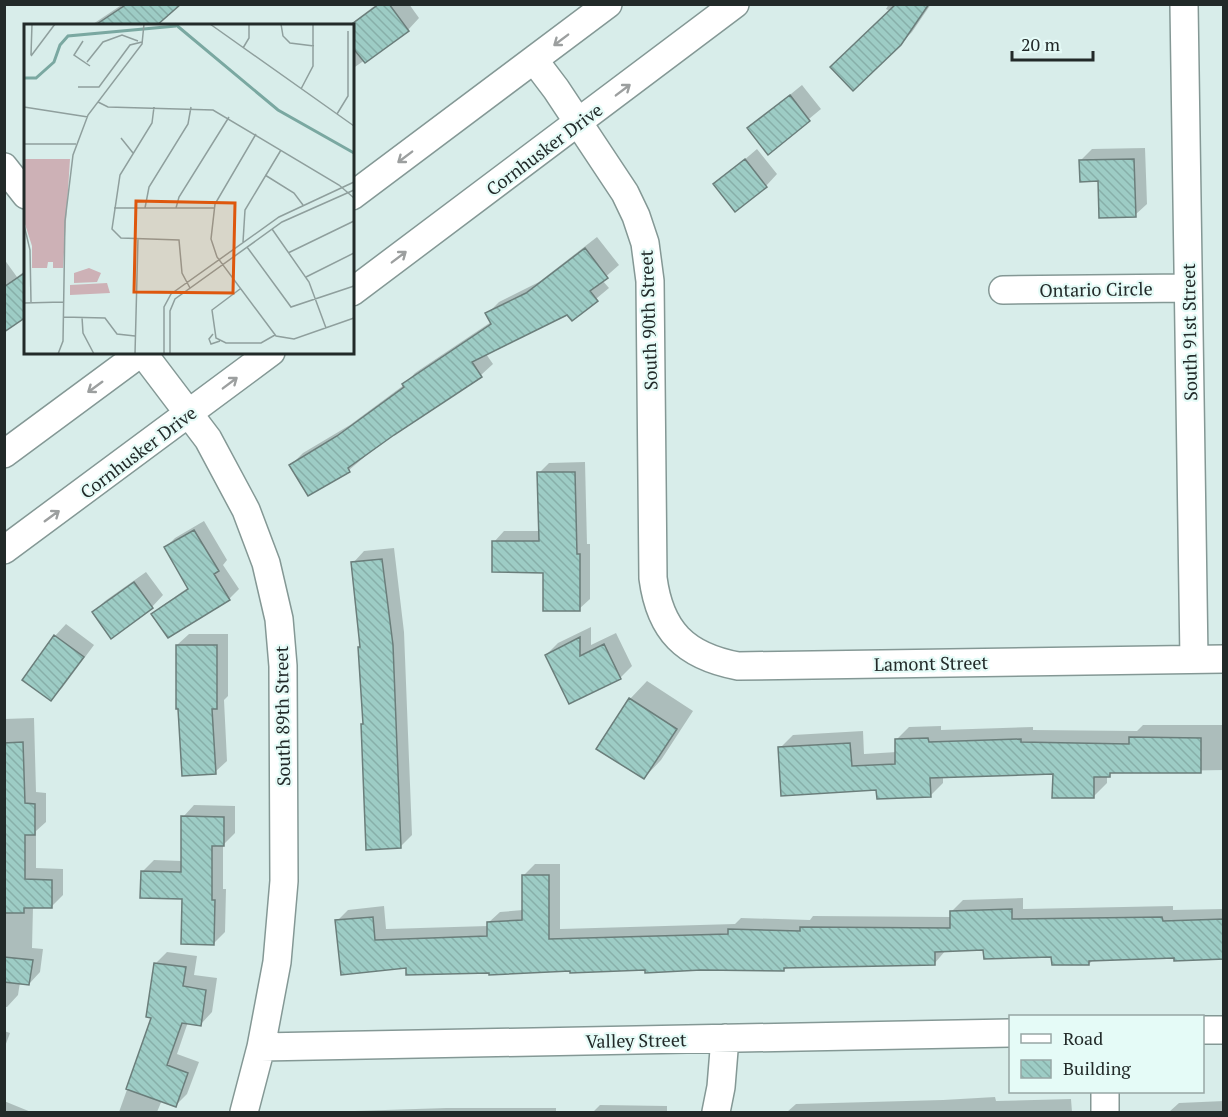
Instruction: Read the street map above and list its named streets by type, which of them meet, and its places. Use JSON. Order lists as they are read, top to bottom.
{
  "streets": {
    "street": [
      "Cornhusker Drive",
      "Ontario Circle",
      "South 90th Street",
      "South 91st Street",
      "Lamont Street",
      "South 89th Street",
      "Valley Street"
    ]
  },
  "crossings": [
    ["Cornhusker Drive", "South 90th Street"],
    ["Cornhusker Drive", "South 89th Street"],
    ["Ontario Circle", "South 91st Street"],
    ["South 90th Street", "Lamont Street"],
    ["South 91st Street", "Lamont Street"],
    ["South 89th Street", "Valley Street"]
  ],
  "legend": ["Road", "Building"],
  "scale_bar": "20 m"
}
